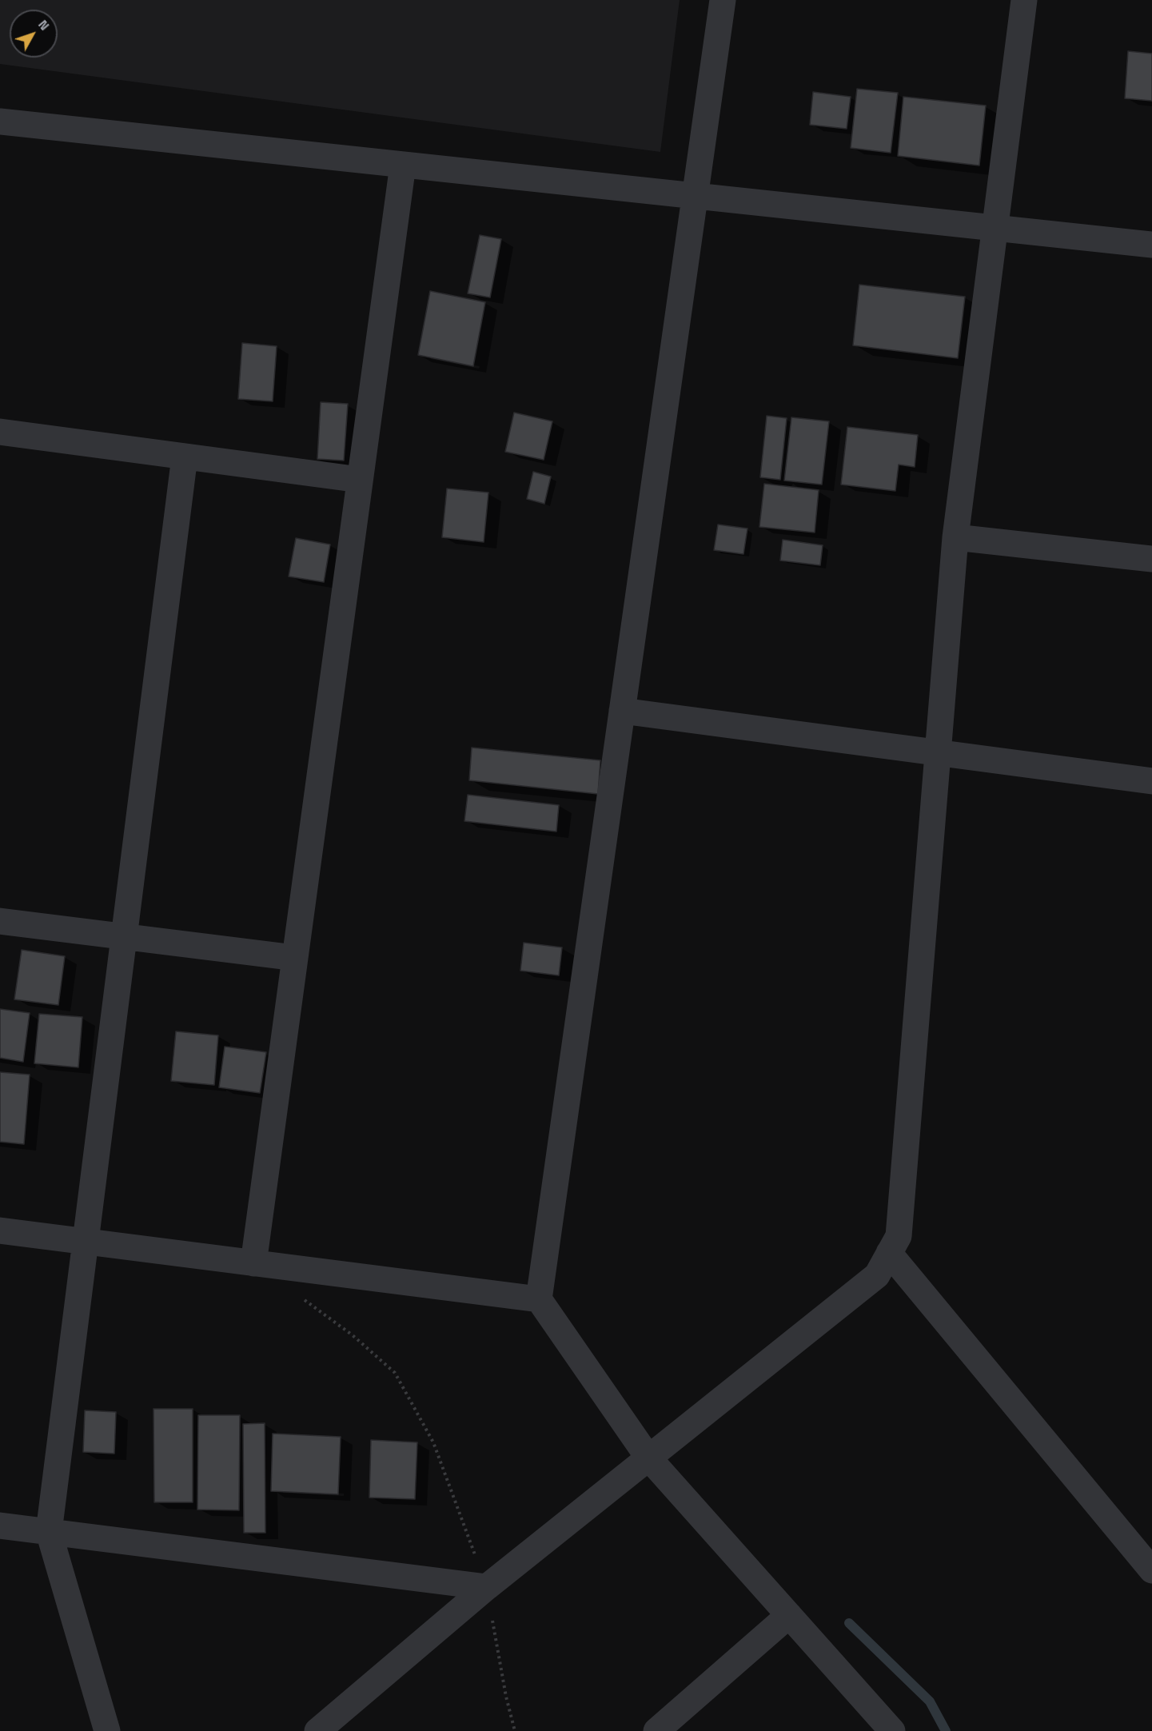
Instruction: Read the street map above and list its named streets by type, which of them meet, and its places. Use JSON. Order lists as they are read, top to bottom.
{
  "north": "top right"
}
